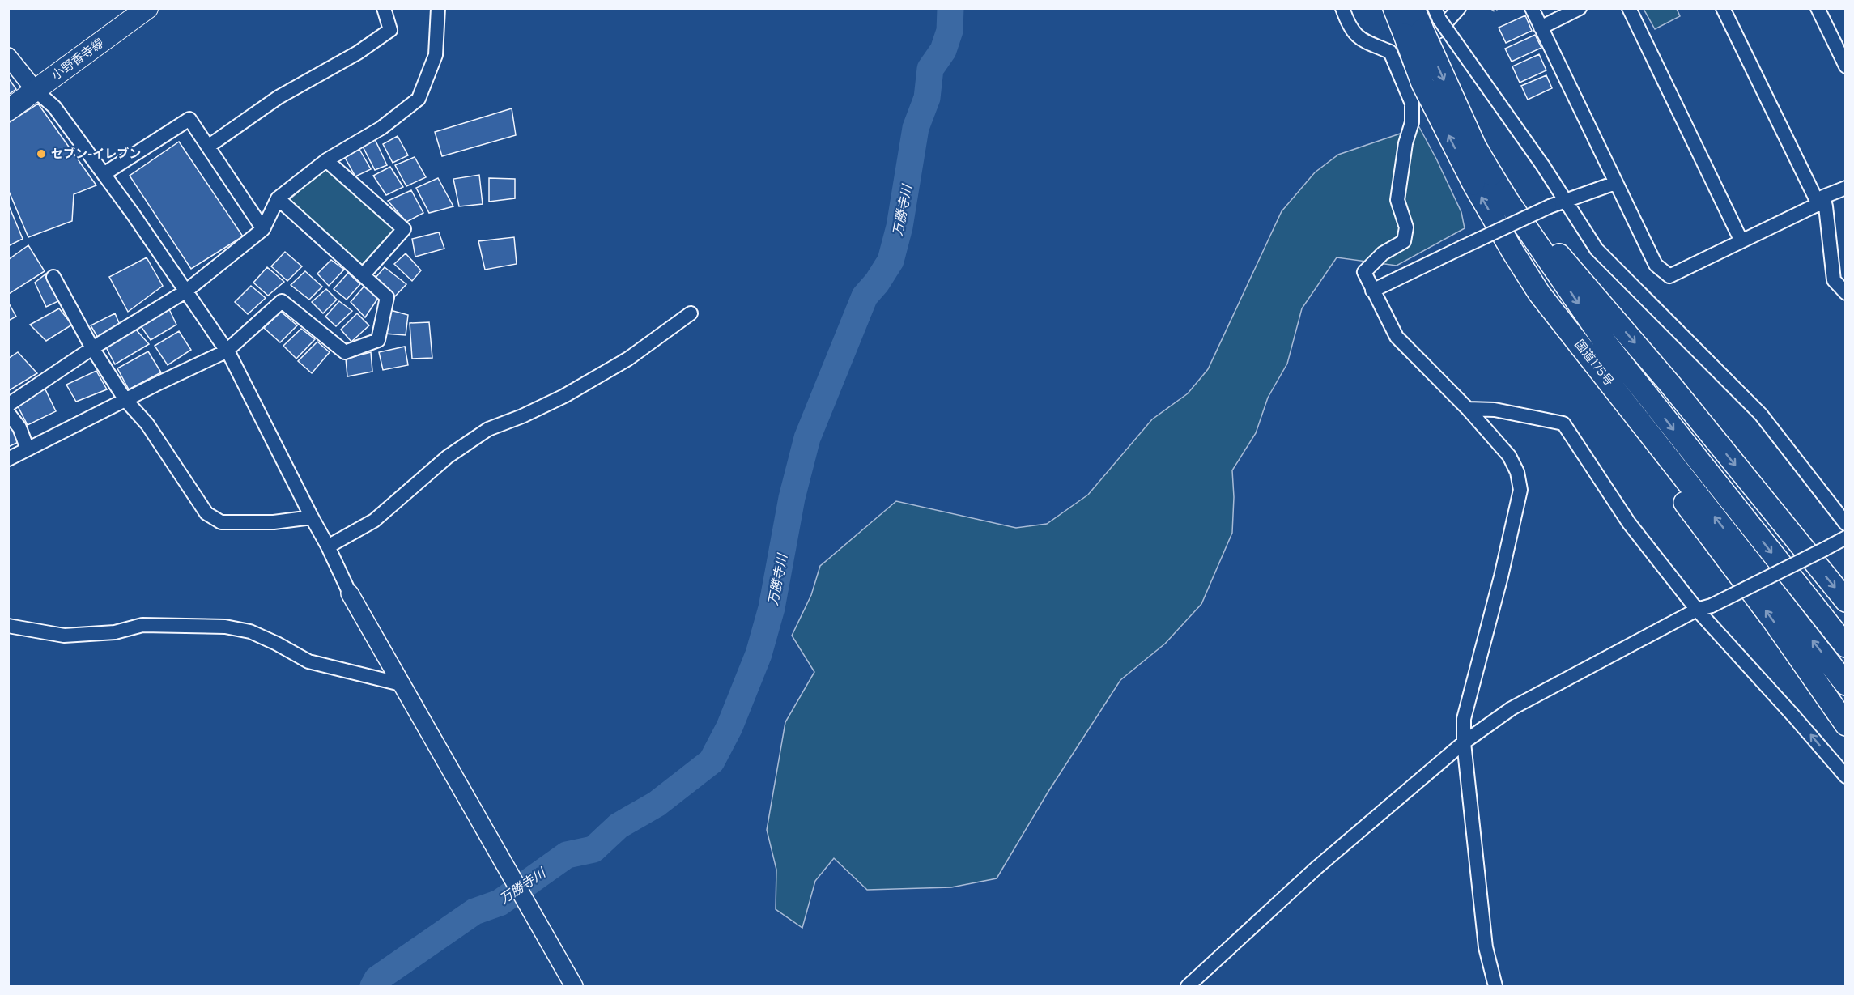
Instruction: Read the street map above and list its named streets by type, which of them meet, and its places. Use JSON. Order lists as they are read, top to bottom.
{
  "streets": {
    "highway": ["国道175号"],
    "main road": ["小野香寺線"]
  },
  "water": ["万勝寺川"],
  "places": ["セブン-イレブン"]
}
